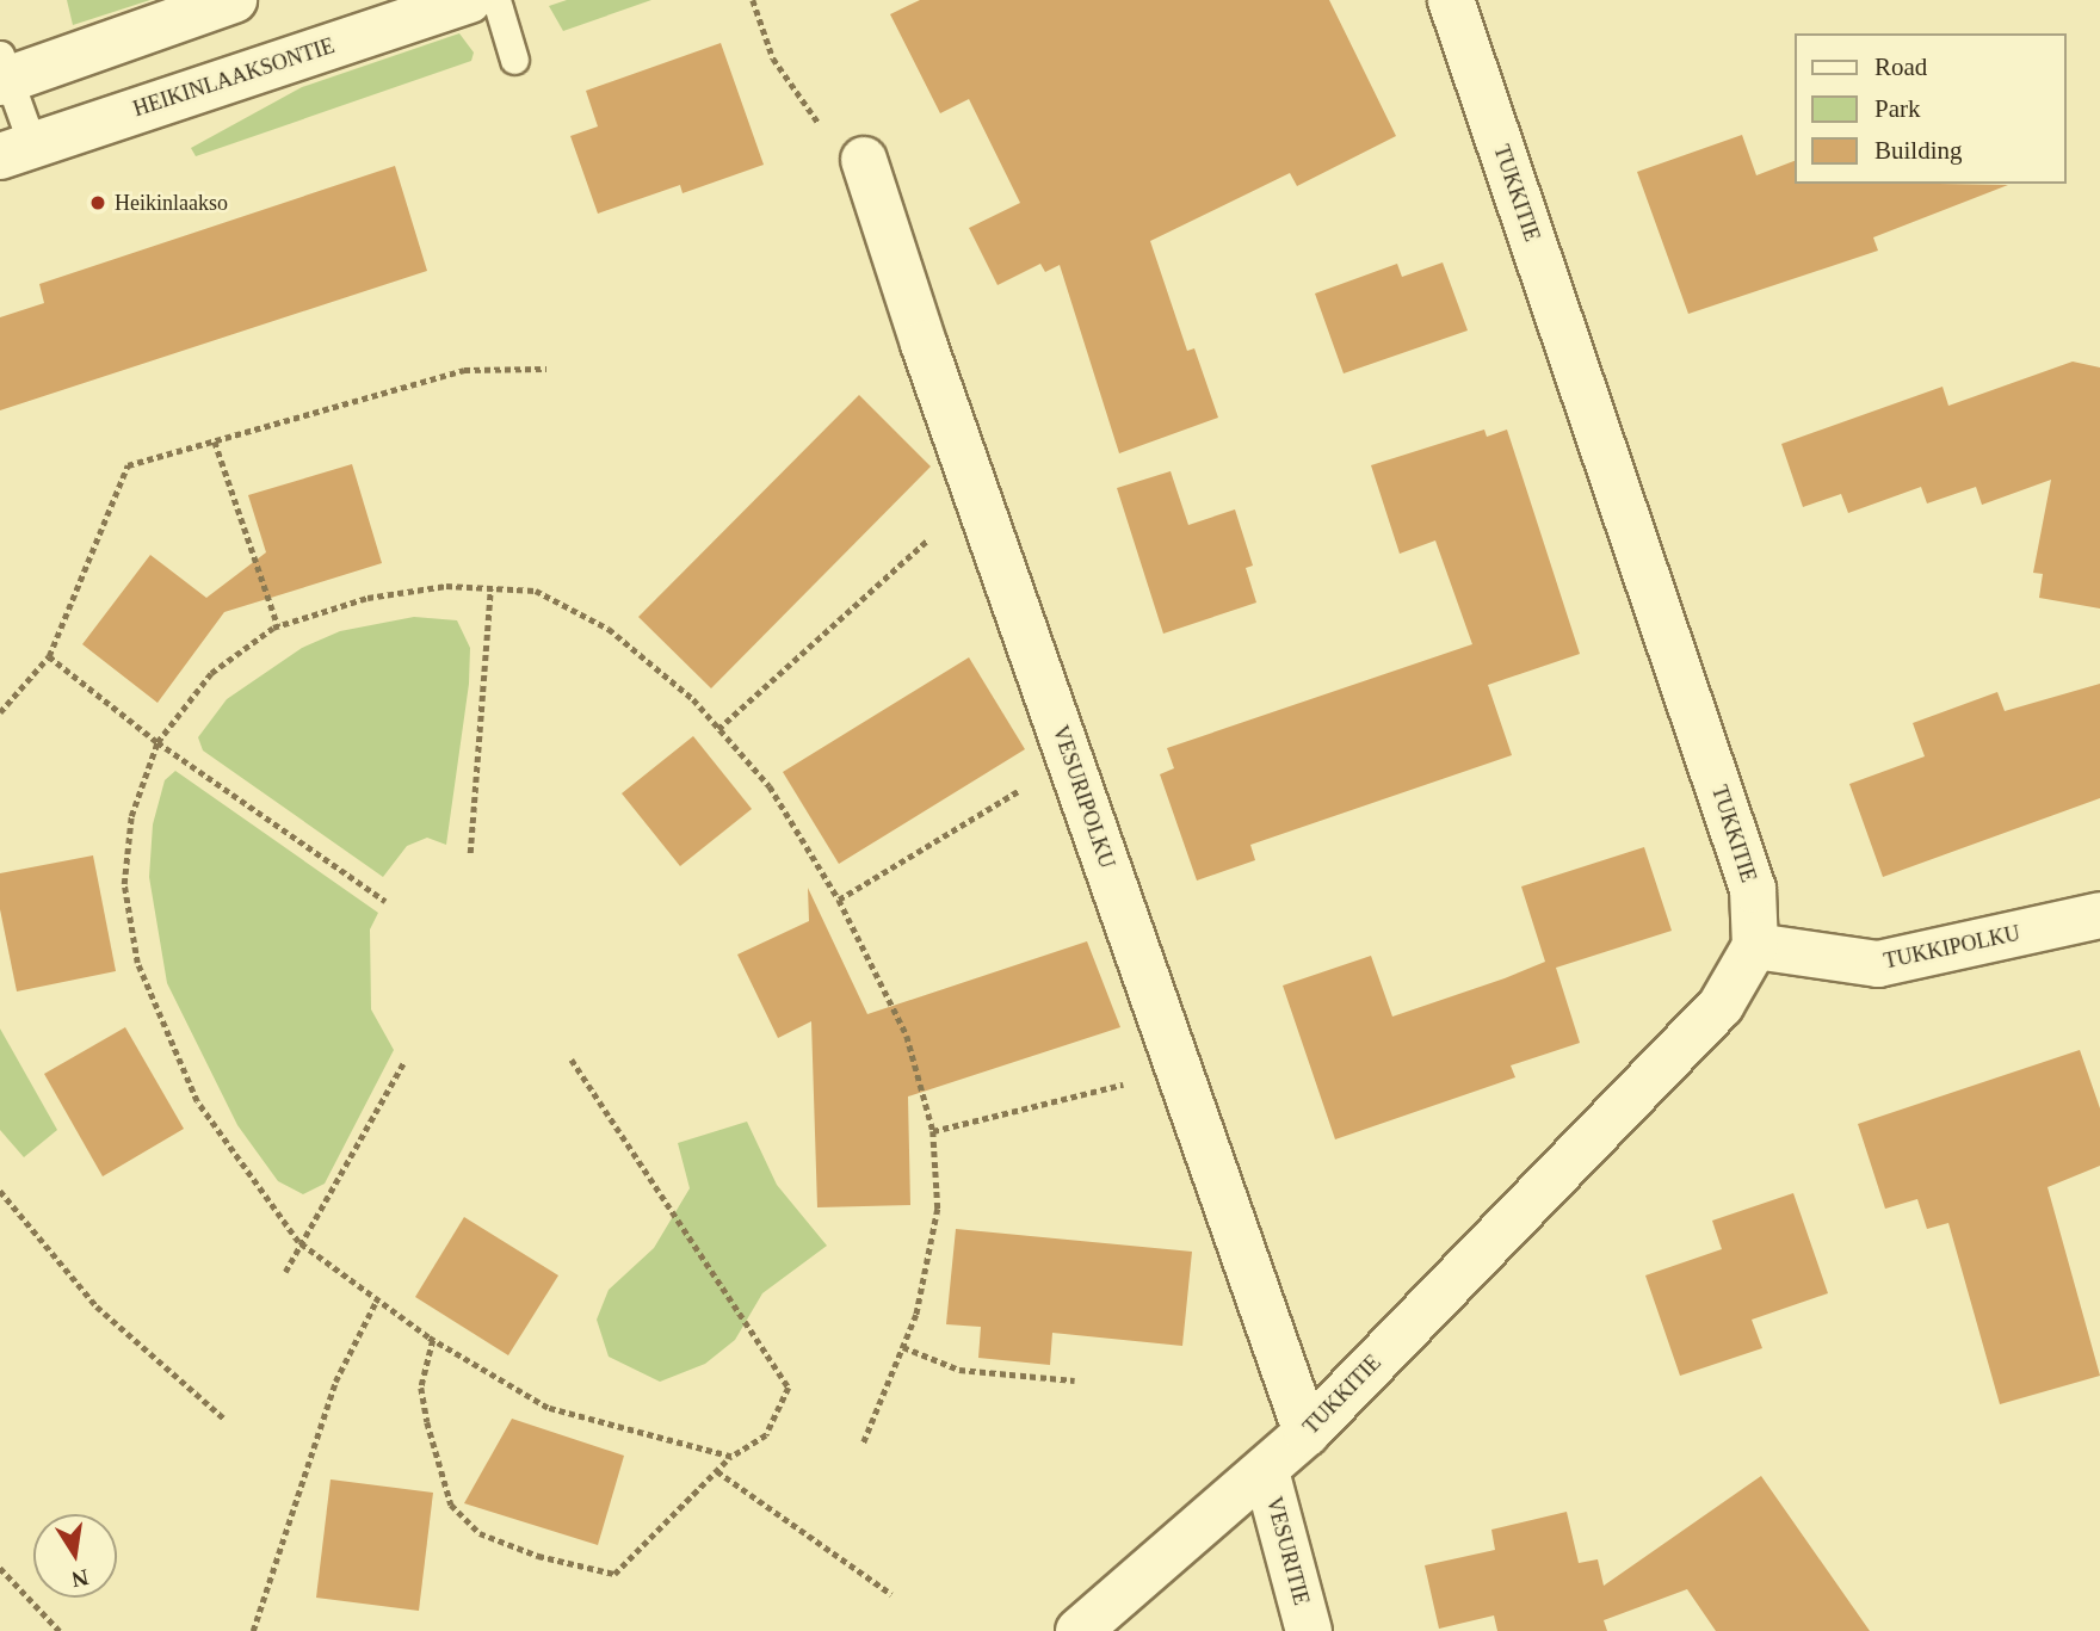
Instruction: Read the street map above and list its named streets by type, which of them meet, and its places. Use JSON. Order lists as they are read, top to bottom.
{
  "streets": {
    "street": [
      "HEIKINLAAKSONTIE",
      "TUKKITIE",
      "VESURIPOLKU",
      "TUKKIPOLKU",
      "VESURITIE"
    ]
  },
  "crossings": [
    ["TUKKITIE", "VESURIPOLKU"],
    ["TUKKITIE", "TUKKIPOLKU"],
    ["TUKKITIE", "VESURITIE"]
  ],
  "places": ["Heikinlaakso"],
  "legend": ["Road", "Park", "Building"],
  "north": "bottom"
}
